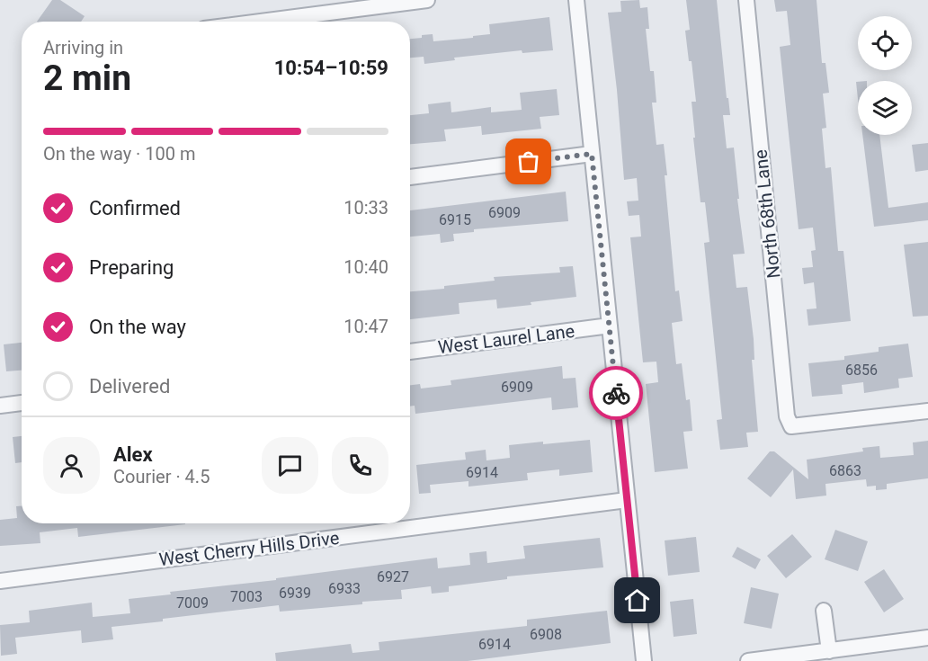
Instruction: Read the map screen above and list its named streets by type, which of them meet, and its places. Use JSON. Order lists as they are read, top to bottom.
{
  "streets": {
    "street": ["North 68th Lane", "West Laurel Lane", "West Cherry Hills Drive"]
  },
  "house_numbers": [
    "6909",
    "6915",
    "6856",
    "6909",
    "6863",
    "6914",
    "6927",
    "6933",
    "6939",
    "7003",
    "7009",
    "6908",
    "6914"
  ],
  "page": {
    "heading": ["2 min", "Arriving in", "10:54–10:59"],
    "panel": ["Alex", "Courier · 4.5"],
    "bar": "On the way · 100 m",
    "list": [
      ["Confirmed", "10:33"],
      ["Preparing", "10:40"],
      ["On the way", "10:47"],
      "Delivered"
    ]
  }
}
